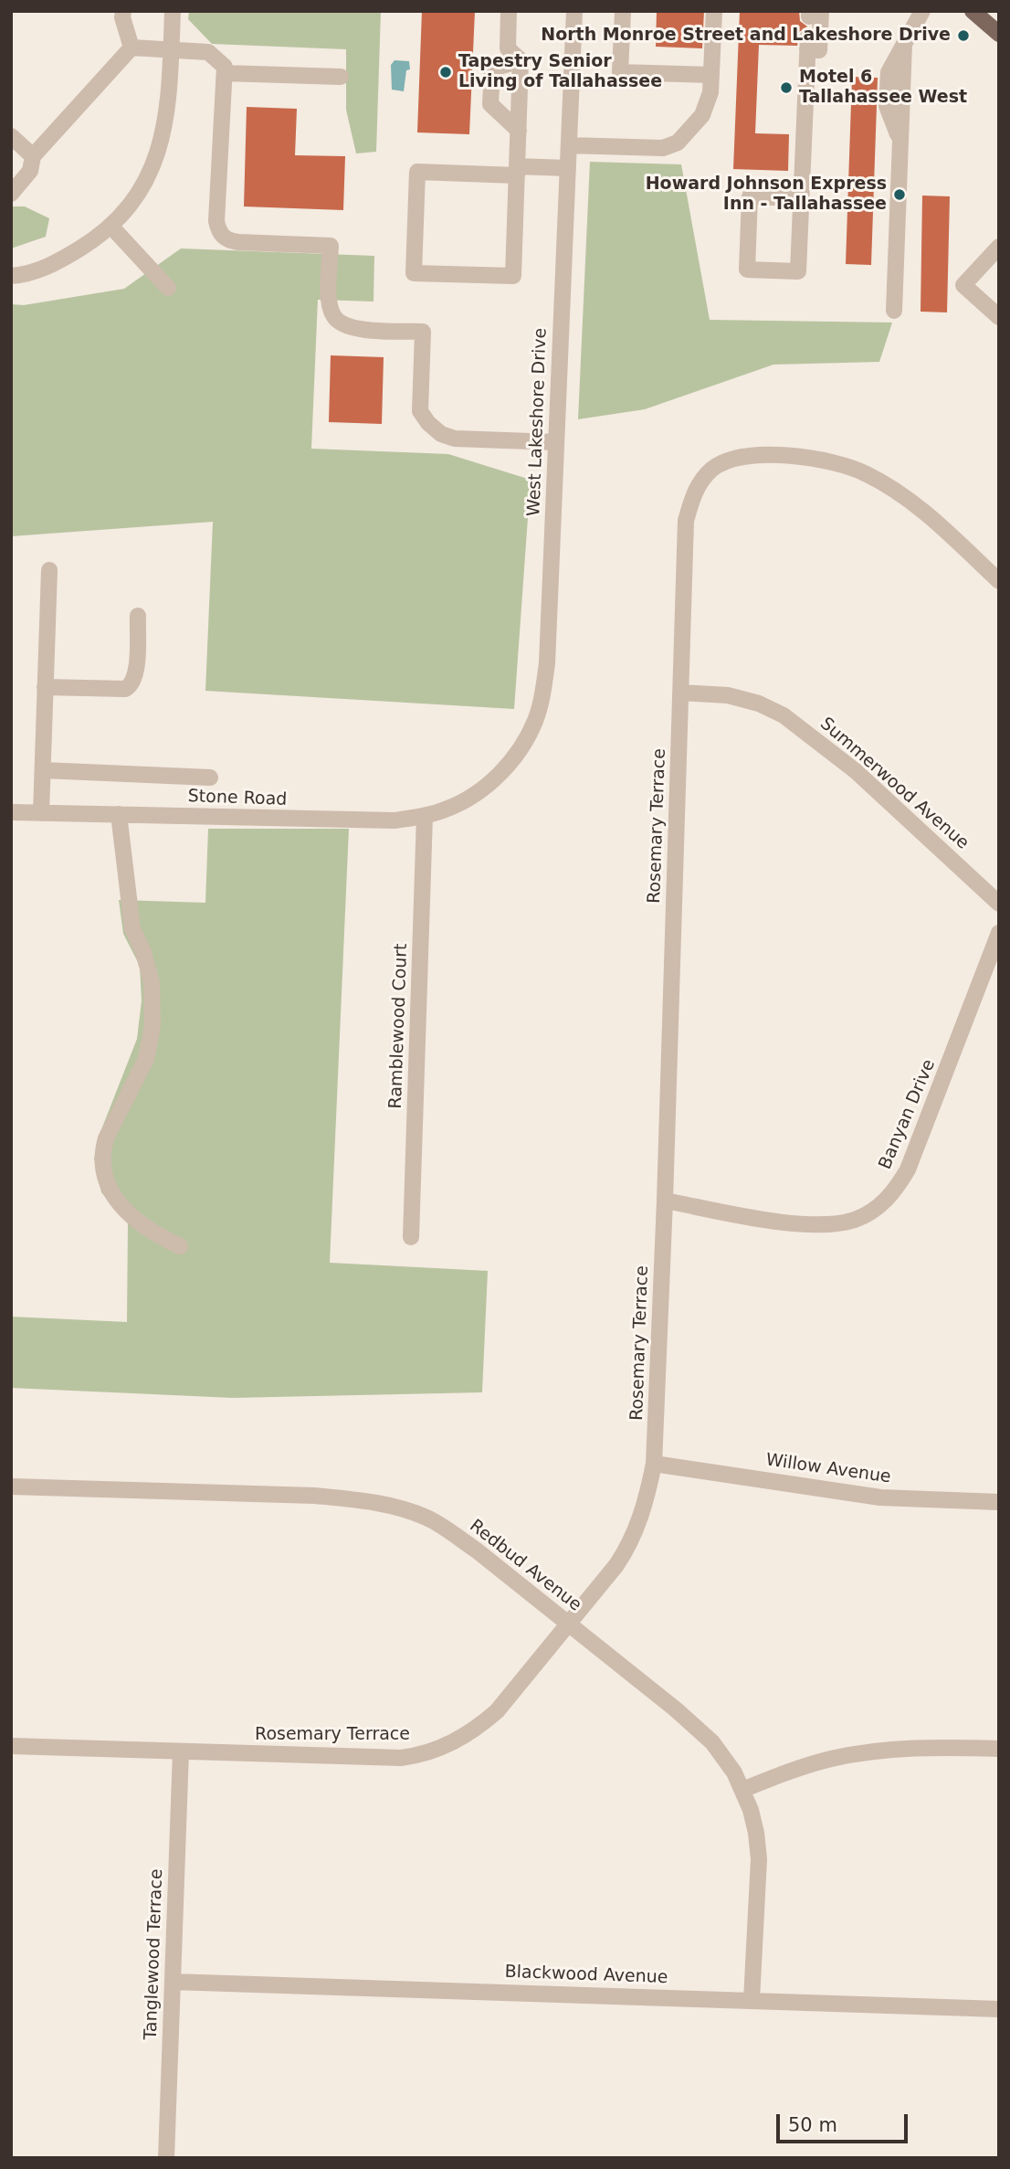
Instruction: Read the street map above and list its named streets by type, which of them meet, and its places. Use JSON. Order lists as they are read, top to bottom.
{
  "streets": {
    "street": [
      "West Lakeshore Drive",
      "Summerwood Avenue",
      "Stone Road",
      "Rosemary Terrace",
      "Ramblewood Court",
      "Banyan Drive",
      "Willow Avenue",
      "Redbud Avenue",
      "Tanglewood Terrace",
      "Blackwood Avenue"
    ]
  },
  "crossings": [
    ["West Lakeshore Drive", "Stone Road"],
    ["Summerwood Avenue", "Rosemary Terrace"],
    ["Stone Road", "Ramblewood Court"],
    ["Rosemary Terrace", "Banyan Drive"],
    ["Rosemary Terrace", "Willow Avenue"],
    ["Rosemary Terrace", "Redbud Avenue"],
    ["Rosemary Terrace", "Tanglewood Terrace"],
    ["Redbud Avenue", "Blackwood Avenue"],
    ["Tanglewood Terrace", "Blackwood Avenue"]
  ],
  "places": [
    "North Monroe Street and Lakeshore Drive",
    "Tapestry Senior Living of Tallahassee",
    "Motel 6 Tallahassee West",
    "Howard Johnson Express Inn - Tallahassee"
  ],
  "scale_bar": "50 m"
}
